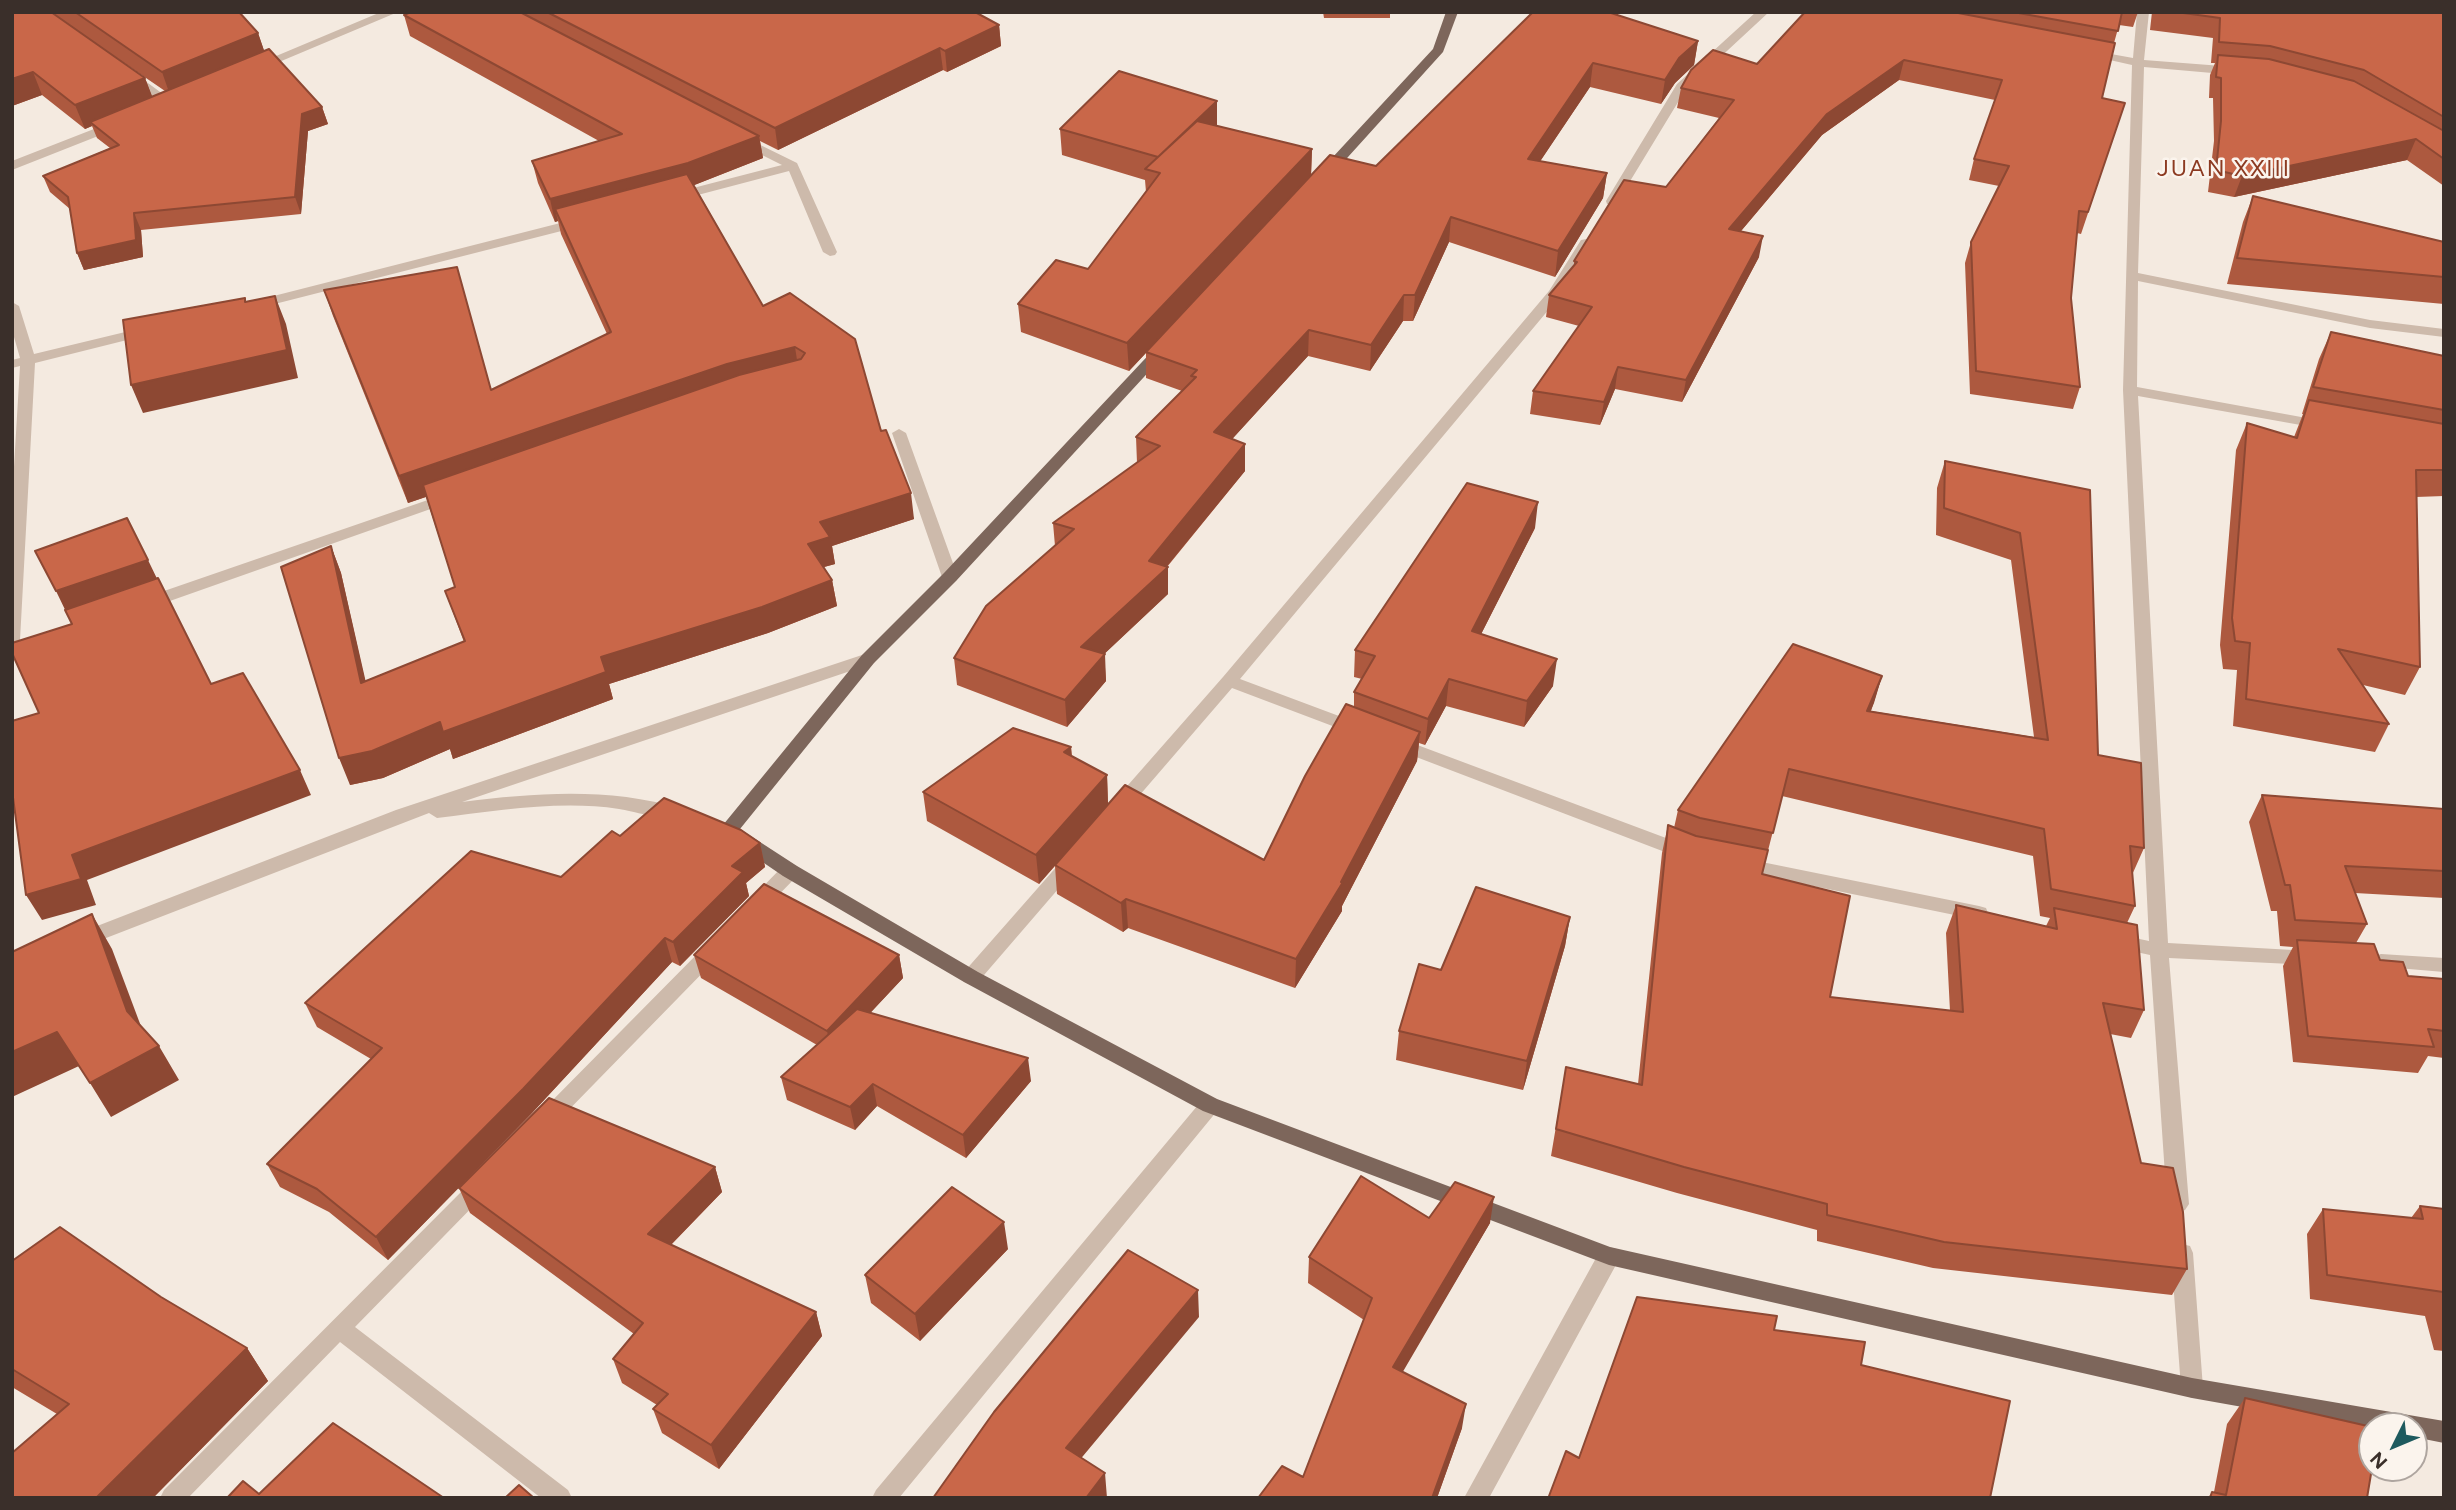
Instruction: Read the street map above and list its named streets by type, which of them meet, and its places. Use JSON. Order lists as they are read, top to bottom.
{
  "districts": ["JUAN XXIII"],
  "north": "bottom left"
}
